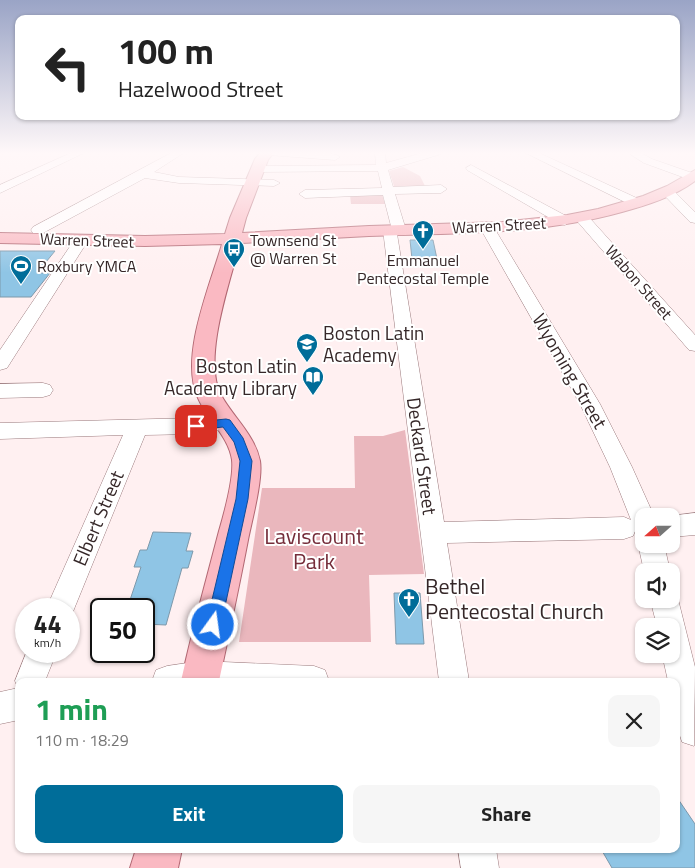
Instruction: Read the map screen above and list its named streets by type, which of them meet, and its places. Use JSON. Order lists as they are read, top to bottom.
{
  "streets": {
    "main road": ["Warren Street"],
    "street": [
      "Wabon Street",
      "Wyoming Street",
      "Deckard Street",
      "Elbert Street"
    ]
  },
  "crossings": [
    ["Warren Street", "Wabon Street"],
    ["Warren Street", "Wyoming Street"],
    ["Warren Street", "Deckard Street"]
  ],
  "parks": ["Laviscount Park"],
  "places": {
    "church": ["Emmanuel Pentecostal Temple", "Bethel Pentecostal Church"],
    "bus stop": ["Townsend St @ Warren St"],
    "sports": ["Roxbury YMCA"],
    "school or university": ["Boston Latin Academy"],
    "library": ["Boston Latin Academy Library"]
  },
  "north": "left",
  "page": {
    "turn": ["100 m", "Hazelwood Street"],
    "speed": "44 km/h",
    "limit": "50",
    "heading": ["1 min", "110 m · 18:29"],
    "buttons": ["Exit", "Share"]
  }
}
